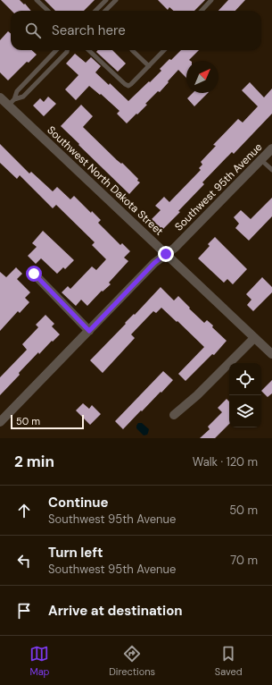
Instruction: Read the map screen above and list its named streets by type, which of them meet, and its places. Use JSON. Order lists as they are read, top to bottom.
{
  "streets": {
    "street": ["Southwest North Dakota Street", "Southwest 95th Avenue"]
  },
  "crossings": [
    ["Southwest North Dakota Street", "Southwest 95th Avenue"]
  ],
  "scale_bar": "50 m",
  "north": "top right",
  "page": {
    "search": "Search here",
    "scale": "50 m",
    "heading": ["2 min", "Walk · 120 m"],
    "list": [
      ["Continue", "Southwest 95th Avenue", "50 m"],
      ["Turn left", "Southwest 95th Avenue", "70 m"],
      "Arrive at destination"
    ],
    "nav": ["Map", "Directions", "Saved"]
  }
}
